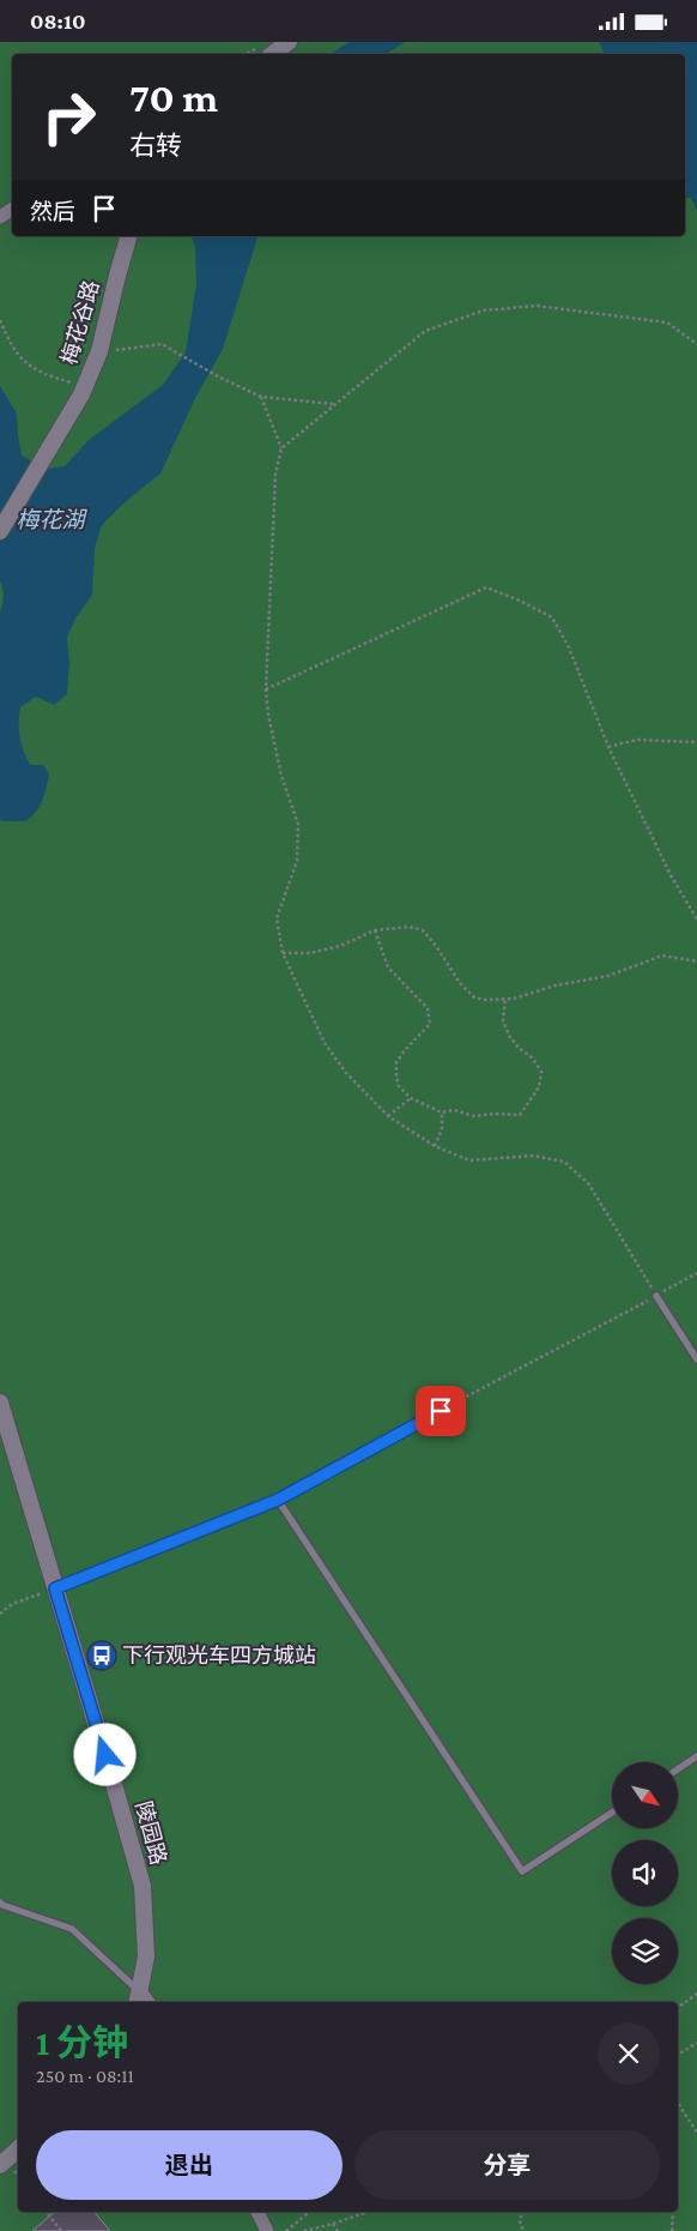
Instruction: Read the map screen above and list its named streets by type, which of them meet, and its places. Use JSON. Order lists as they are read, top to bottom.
{
  "streets": {
    "street": ["梅花谷路", "陵园路"]
  },
  "water": ["梅花湖"],
  "places": {
    "bus stop": ["下行观光车四方城站"]
  },
  "north": "bottom right",
  "page": {
    "status": "08:10",
    "turn": ["70 m", "右转"],
    "then": "然后",
    "heading": ["1 分钟", "250 m · 08:11"],
    "buttons": ["退出", "分享"]
  }
}
